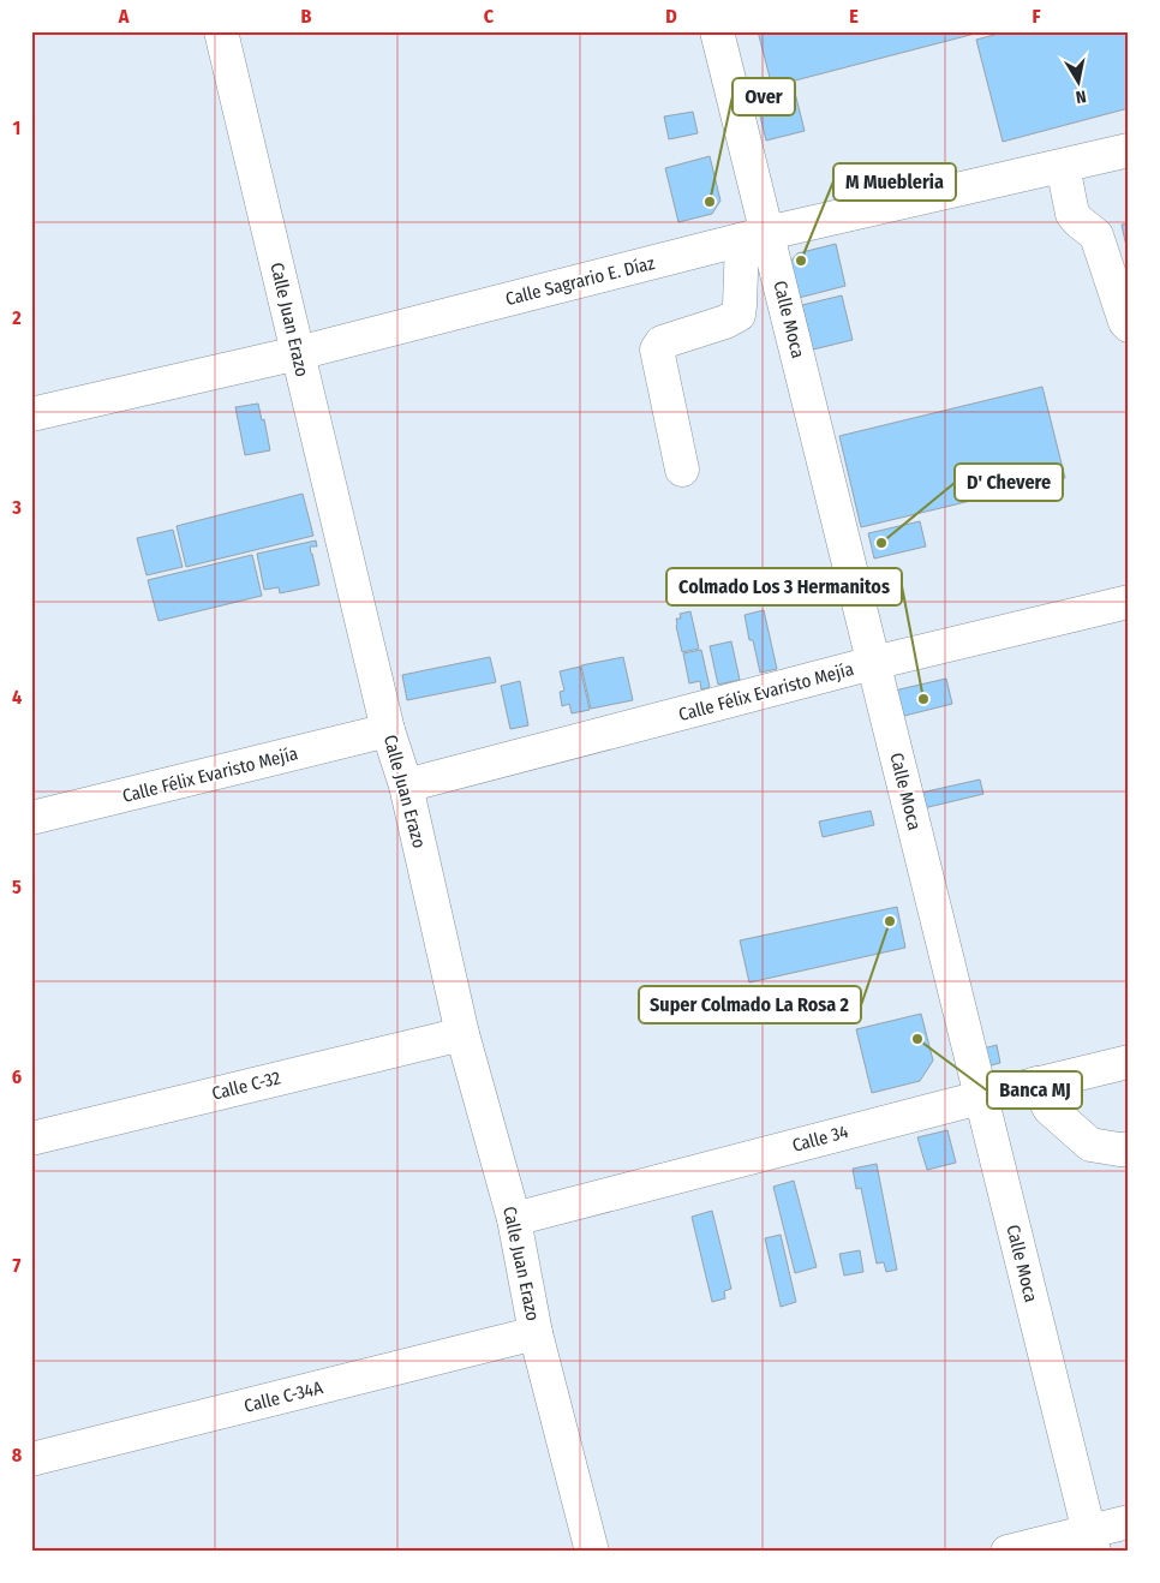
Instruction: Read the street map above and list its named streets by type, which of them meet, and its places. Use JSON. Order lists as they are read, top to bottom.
{
  "streets": {
    "street": [
      "Calle Sagrario E. Díaz",
      "Calle Juan Erazo",
      "Calle Moca",
      "Calle Félix Evaristo Mejía",
      "Calle C-32",
      "Calle 34",
      "Calle C-34A"
    ]
  },
  "crossings": [
    ["Calle Sagrario E. Díaz", "Calle Juan Erazo"],
    ["Calle Sagrario E. Díaz", "Calle Moca"],
    ["Calle Juan Erazo", "Calle Félix Evaristo Mejía"],
    ["Calle Juan Erazo", "Calle C-32"],
    ["Calle Juan Erazo", "Calle 34"],
    ["Calle Juan Erazo", "Calle C-34A"],
    ["Calle Moca", "Calle Félix Evaristo Mejía"],
    ["Calle Moca", "Calle 34"]
  ],
  "places": [
    "Over",
    "M Muebleria",
    "D' Chevere",
    "Colmado Los 3 Hermanitos",
    "Super Colmado La Rosa 2",
    "Banca MJ"
  ],
  "north": "bottom",
  "grid": {
    "columns": [
      "A",
      "B",
      "C",
      "D",
      "E",
      "F"
    ],
    "rows": [
      "1",
      "2",
      "3",
      "4",
      "5",
      "6",
      "7",
      "8"
    ]
  }
}
